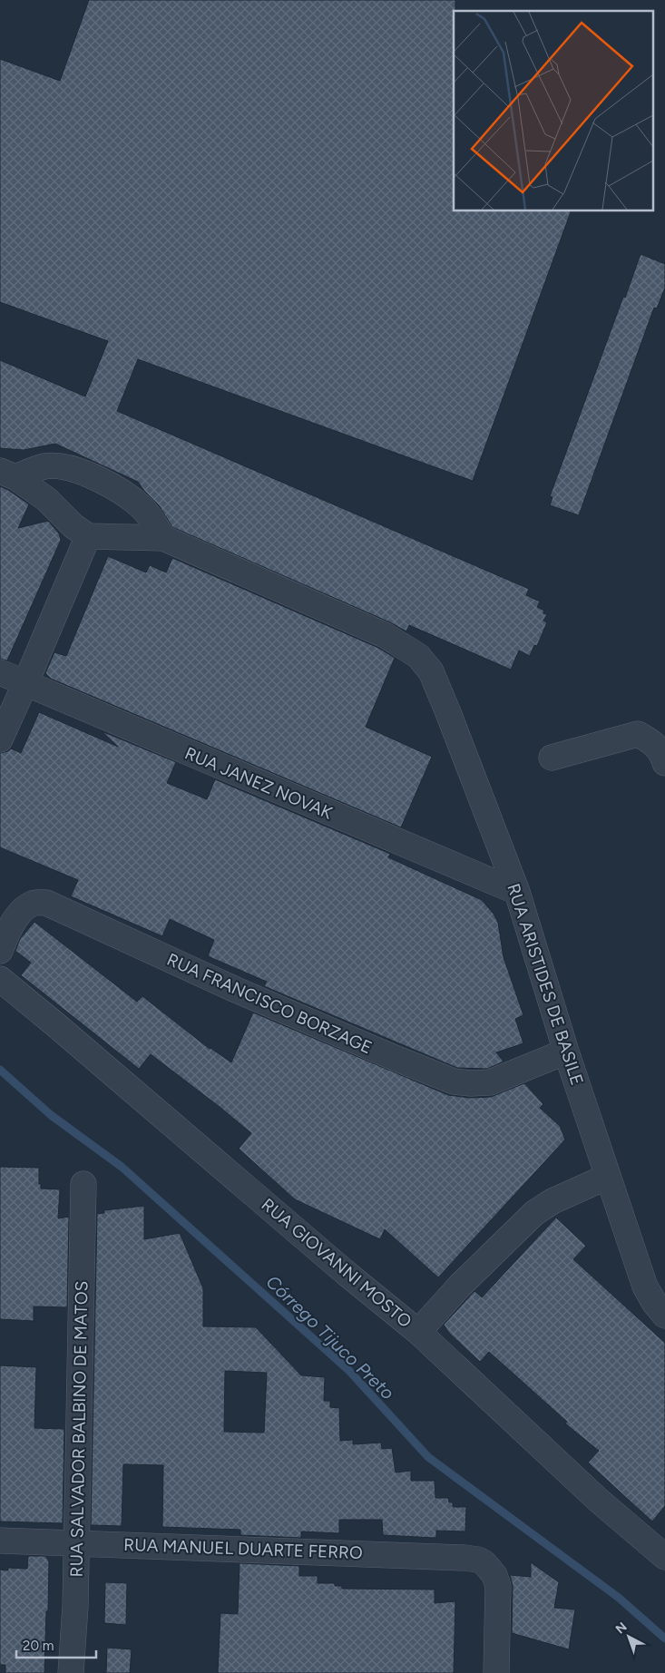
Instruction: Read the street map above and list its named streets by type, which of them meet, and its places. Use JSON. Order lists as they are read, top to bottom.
{
  "streets": {
    "street": [
      "RUA JANEZ NOVAK",
      "RUA ARISTIDES DE BASILE",
      "RUA FRANCISCO BORZAGE",
      "RUA GIOVANNI MOSTO",
      "RUA SALVADOR BALBINO DE MATOS",
      "RUA MANUEL DUARTE FERRO"
    ]
  },
  "crossings": [
    ["RUA JANEZ NOVAK", "RUA ARISTIDES DE BASILE"],
    ["RUA ARISTIDES DE BASILE", "RUA FRANCISCO BORZAGE"],
    ["RUA SALVADOR BALBINO DE MATOS", "RUA MANUEL DUARTE FERRO"]
  ],
  "water": ["Córrego Tijuco Preto"],
  "scale_bar": "20 m",
  "north": "top left"
}
